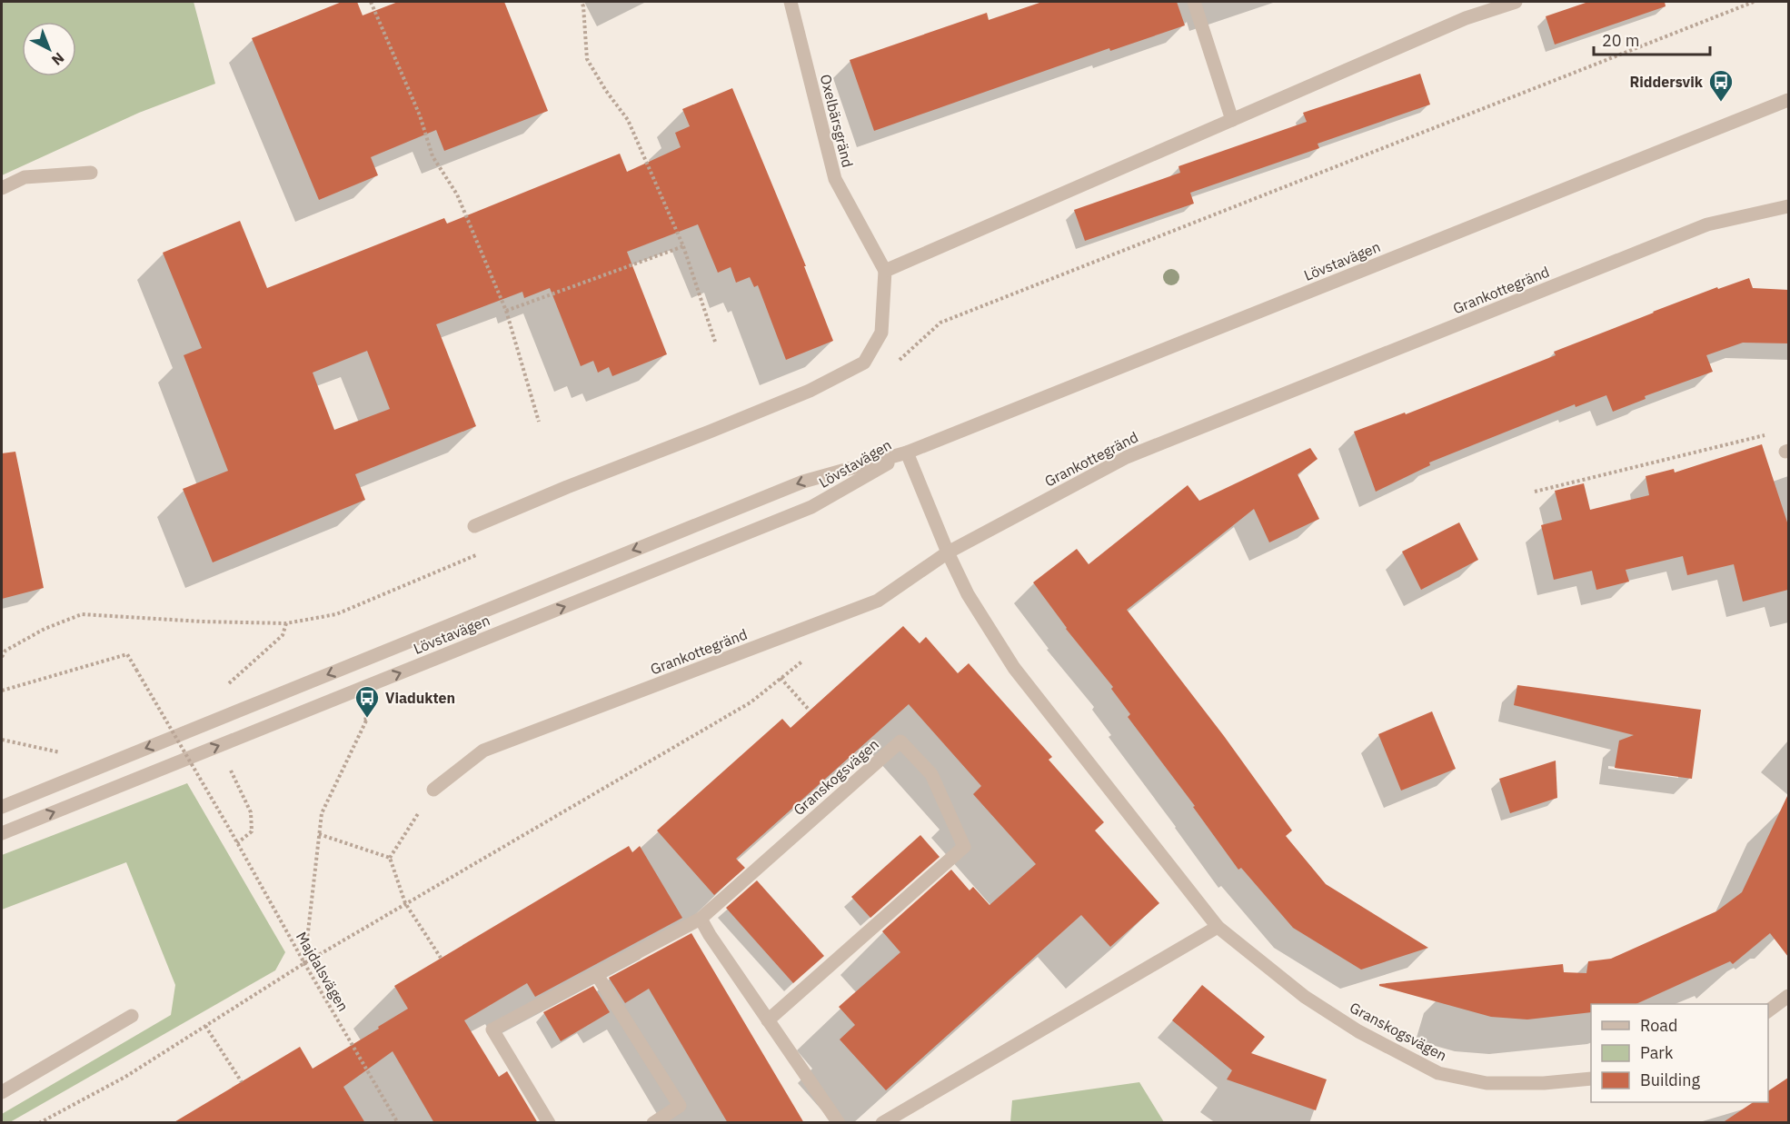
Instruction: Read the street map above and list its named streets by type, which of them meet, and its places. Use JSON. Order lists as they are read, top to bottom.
{
  "streets": {
    "street": [
      "Oxelbärsgränd",
      "Lövstavägen",
      "Grankottegränd",
      "Granskogsvägen"
    ],
    "path": ["Majdalsvägen"]
  },
  "crossings": [
    ["Lövstavägen", "Granskogsvägen"],
    ["Grankottegränd", "Granskogsvägen"]
  ],
  "places": {
    "bus stop": ["Riddersvik", "Viadukten"]
  },
  "legend": ["Road", "Park", "Building"],
  "scale_bar": "20 m",
  "north": "bottom right"
}
